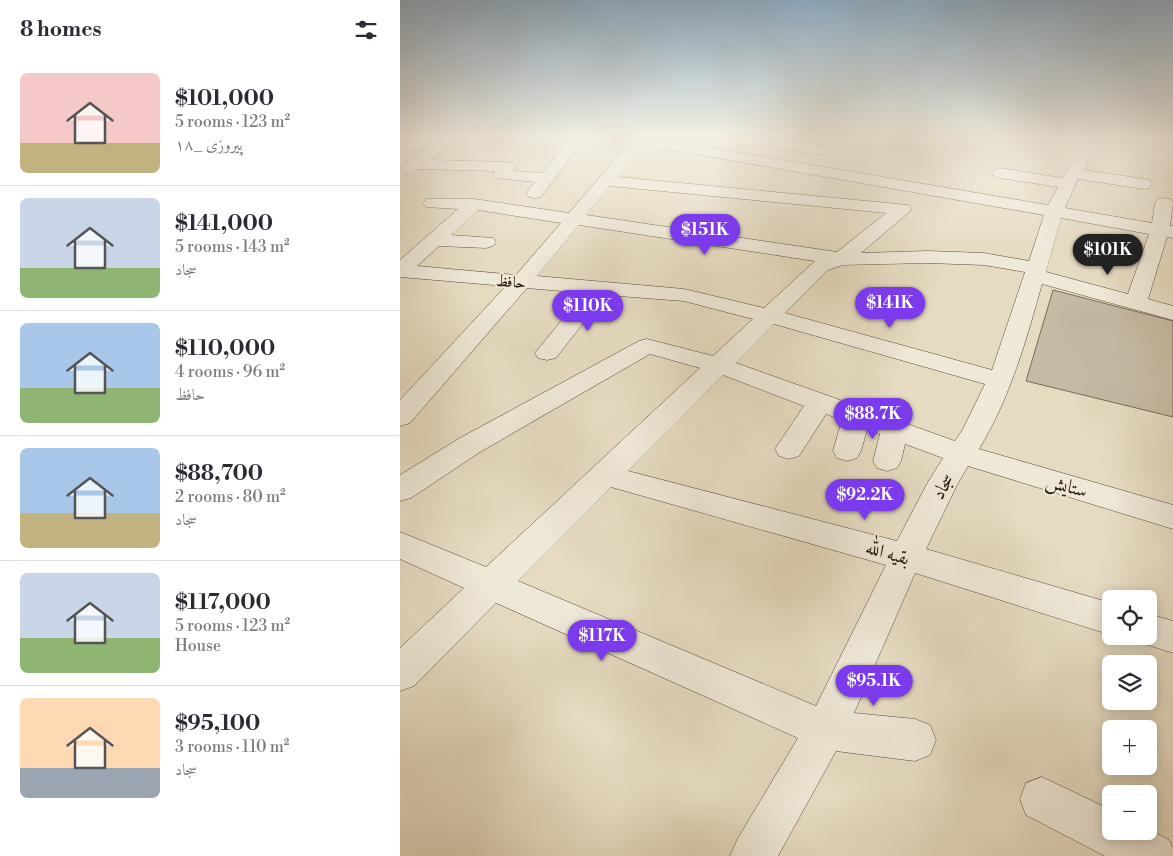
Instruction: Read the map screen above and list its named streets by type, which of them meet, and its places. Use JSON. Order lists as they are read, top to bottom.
{
  "streets": {
    "street": [
      "حافظ",
      "ستایش",
      "سجاد",
      "بقیه الله"
    ]
  },
  "crossings": [
    ["حافظ", "سجاد"],
    ["ستایش", "سجاد"],
    ["سجاد", "بقیه الله"]
  ],
  "page": {
    "heading": "8 homes",
    "list": [
      {
        "name": "$101,000",
        "note": "5 rooms · 123 m² · پیروزی _۱۸"
      },
      {
        "name": "$141,000",
        "note": "5 rooms · 143 m² · سجاد"
      },
      {
        "name": "$110,000",
        "note": "4 rooms · 96 m² · حافظ"
      },
      {
        "name": "$88,700",
        "note": "2 rooms · 80 m² · سجاد"
      },
      {
        "name": "$117,000",
        "note": "5 rooms · 123 m² · House"
      },
      {
        "name": "$95,100",
        "note": "3 rooms · 110 m² · سجاد"
      }
    ],
    "price": [
      "$151K",
      "$101K",
      "$141K",
      "$110K",
      "$88.7K",
      "$92.2K",
      "$117K",
      "$95.1K"
    ],
    "map_buttons": ["+", "−"]
  }
}
